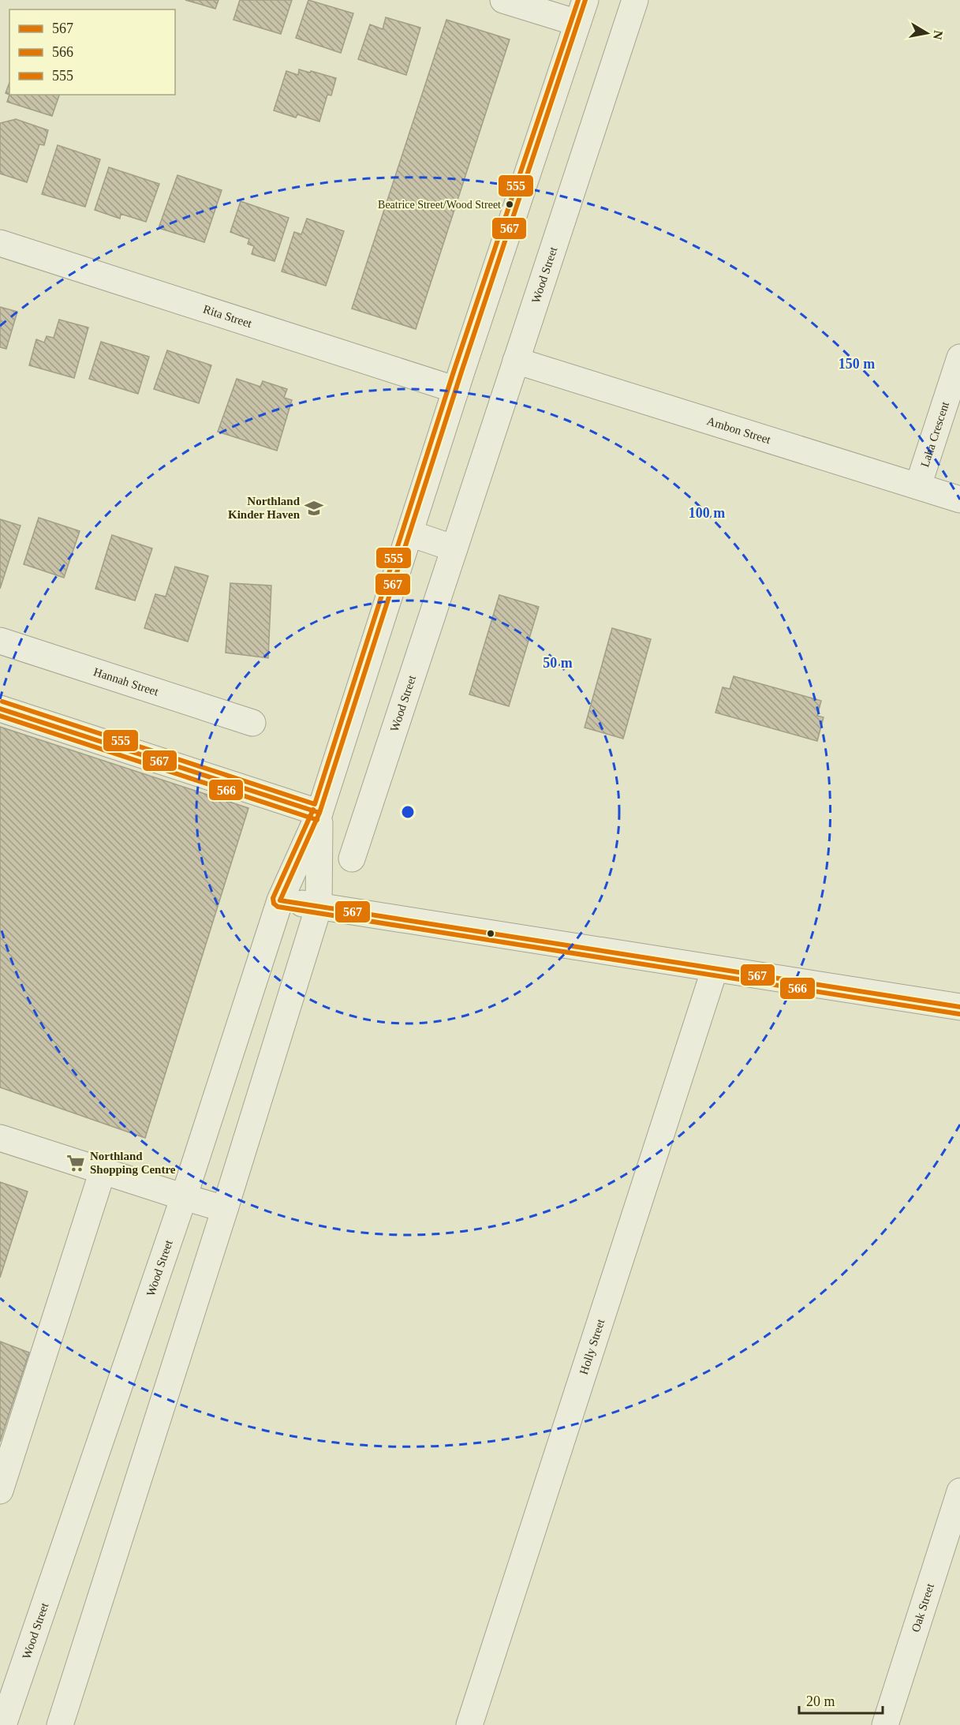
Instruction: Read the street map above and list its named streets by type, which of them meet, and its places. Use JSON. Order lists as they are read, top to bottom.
{
  "streets": {
    "street": [
      "Wood Street",
      "Rita Street",
      "Ambon Street",
      "Laha Crescent",
      "Hannah Street",
      "Holly Street",
      "Oak Street"
    ]
  },
  "crossings": [
    ["Wood Street", "Rita Street"],
    ["Wood Street", "Ambon Street"],
    ["Ambon Street", "Laha Crescent"]
  ],
  "places": {
    "other": ["Beatrice Street/Wood Street"],
    "school or university": ["Northland Kinder Haven"],
    "supermarket": ["Northland Shopping Centre"]
  },
  "lines": ["transit line 567", "transit line 555", "transit line 566"],
  "legend": ["567", "566", "555"],
  "scale_bar": "20 m",
  "north": "right",
  "rings": ["150 m", "100 m", "50 m"]
}
